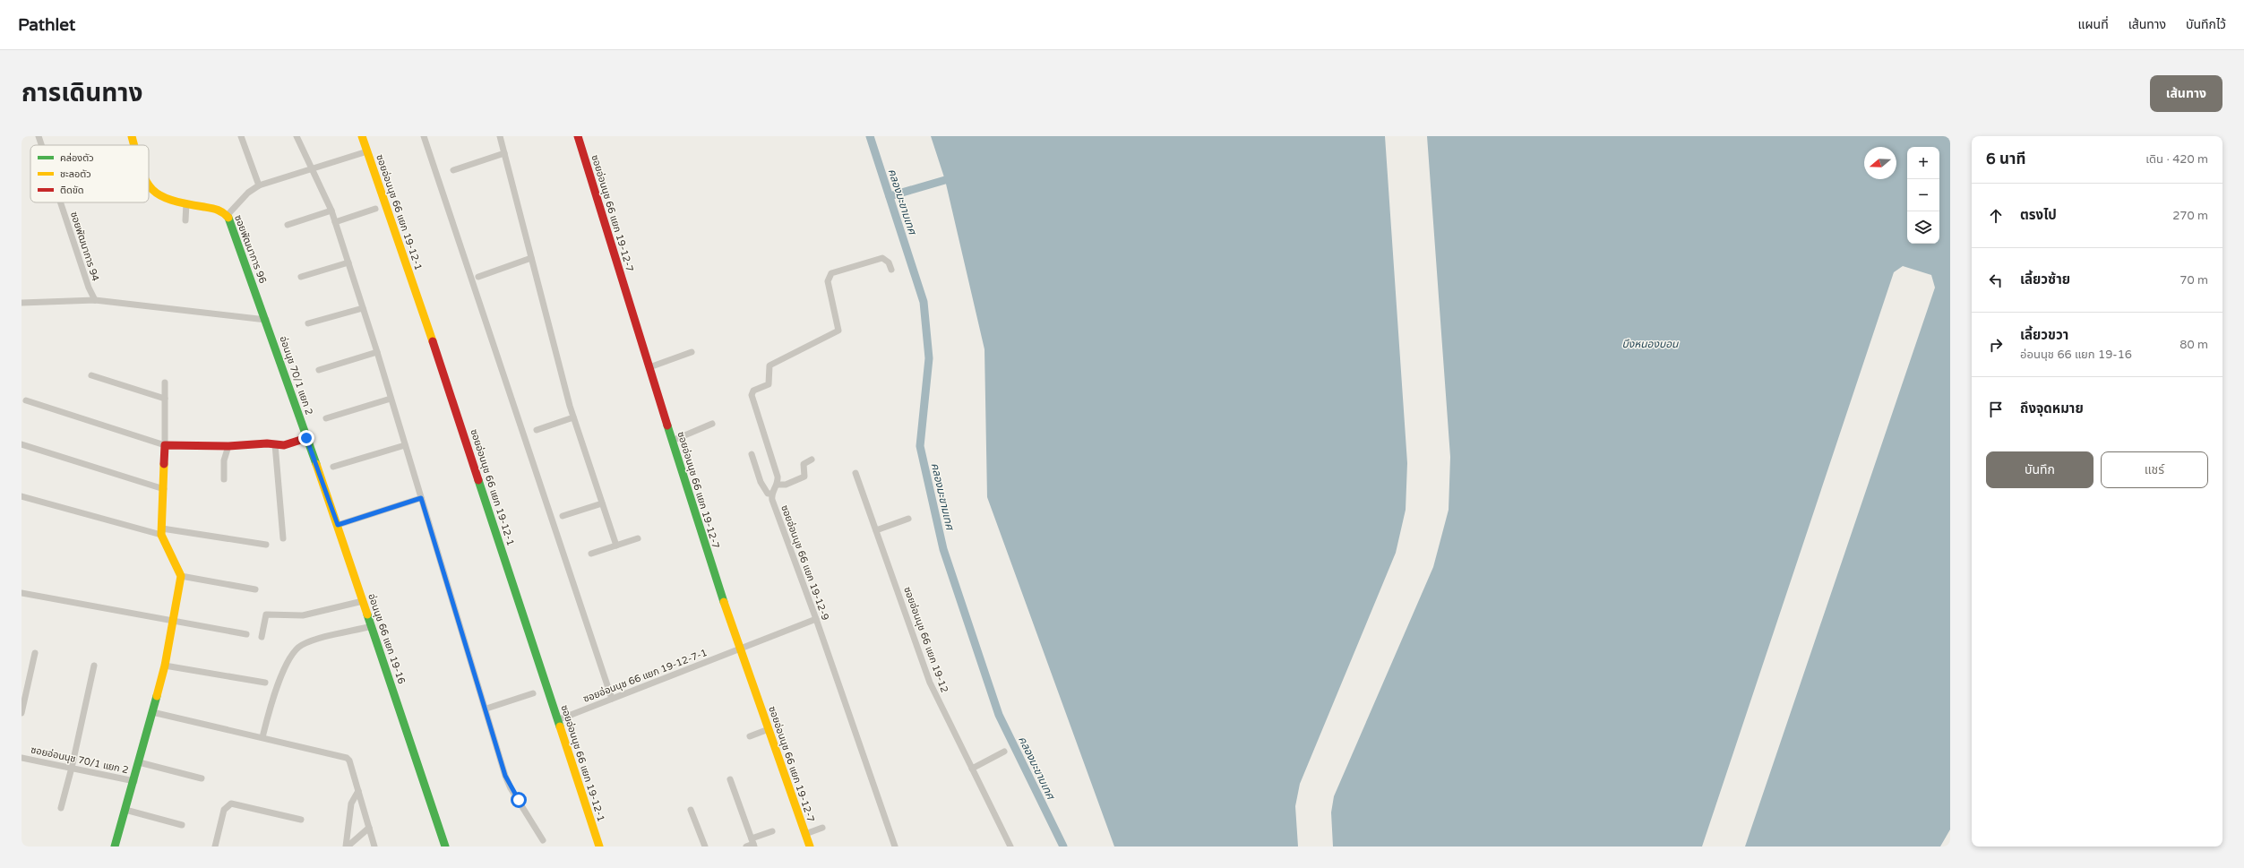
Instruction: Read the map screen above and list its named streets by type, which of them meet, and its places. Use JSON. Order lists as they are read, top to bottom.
{
  "streets": {
    "street": [
      "ซอยอ่อนนุช 66 แยก 19-12-1",
      "ซอยอ่อนนุช 66 แยก 19-12-7",
      "ซอยพัฒนาการ 94",
      "ซอยพัฒนาการ 96",
      "อ่อนนุช 70/1 แยก 2",
      "ซอยอ่อนนุช 66 แยก 19-12-9",
      "อ่อนนุช 66 แยก 19-16",
      "ซอยอ่อนนุช 66 แยก 19-12",
      "ซอยอ่อนนุช 66 แยก 19-12-7-1",
      "ซอยอ่อนนุช 70/1 แยก 2"
    ]
  },
  "crossings": [
    ["ซอยอ่อนนุช 66 แยก 19-12-1", "ซอยอ่อนนุช 66 แยก 19-12-7-1"],
    ["ซอยอ่อนนุช 66 แยก 19-12-7", "ซอยอ่อนนุช 66 แยก 19-12-7-1"],
    ["ซอยพัฒนาการ 96", "อ่อนนุช 70/1 แยก 2"],
    ["อ่อนนุช 70/1 แยก 2", "อ่อนนุช 66 แยก 19-16"],
    ["ซอยอ่อนนุช 66 แยก 19-12-9", "ซอยอ่อนนุช 66 แยก 19-12-7-1"]
  ],
  "water": ["คลองมะขามเทศ", "บึงหนองบอน"],
  "legend": ["คล่องตัว", "ชะลอตัว", "ติดขัด"],
  "north": "left",
  "page": {
    "header": "Pathlet",
    "nav": ["แผนที่", "เส้นทาง", "บันทึกไว้"],
    "title": "การเดินทาง",
    "buttons": [
      "เส้นทาง",
      ["บันทึก", "แชร์"]
    ],
    "heading": ["6 นาที", "เดิน · 420 m"],
    "map_buttons": ["+", "−"],
    "list": [
      ["ตรงไป", "270 m"],
      ["เลี้ยวซ้าย", "70 m"],
      ["เลี้ยวขวา", "อ่อนนุช 66 แยก 19-16", "80 m"],
      "ถึงจุดหมาย"
    ]
  }
}
